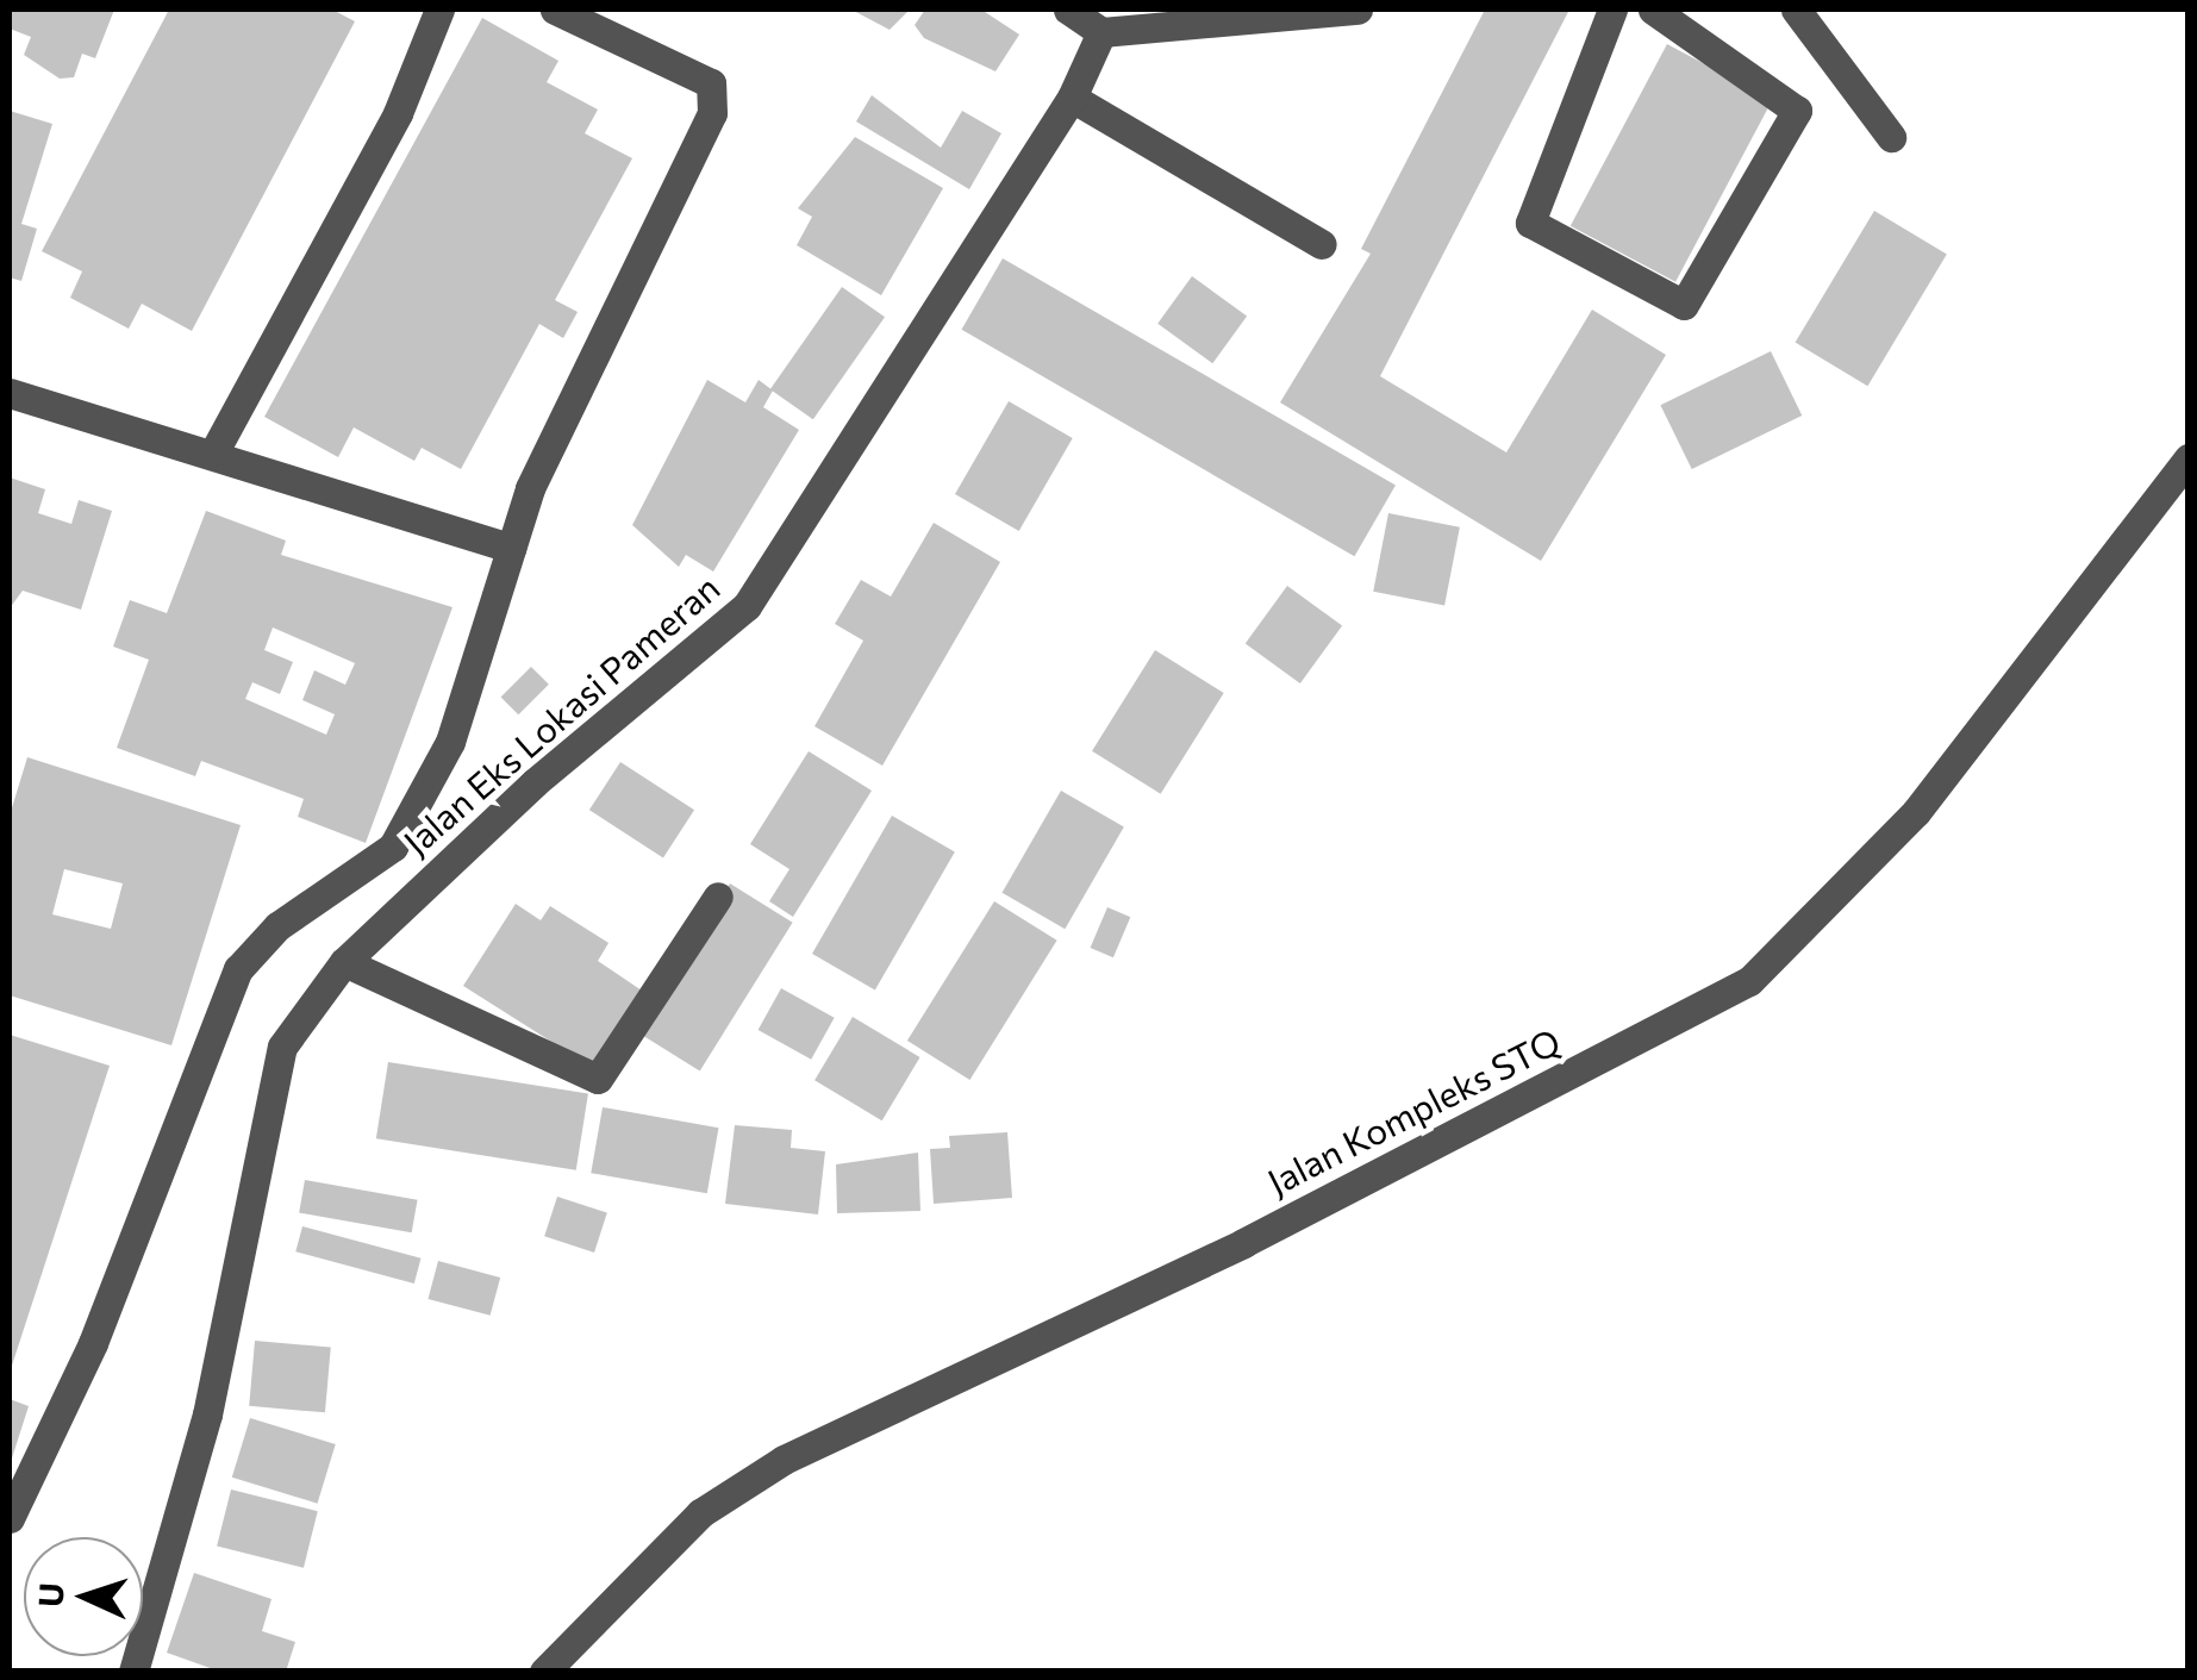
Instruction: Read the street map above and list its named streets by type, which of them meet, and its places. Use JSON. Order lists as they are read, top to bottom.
{
  "streets": {
    "street": ["Jalan Eks Lokasi Pameran", "Jalan Kompleks STQ"]
  },
  "north": "left"
}
